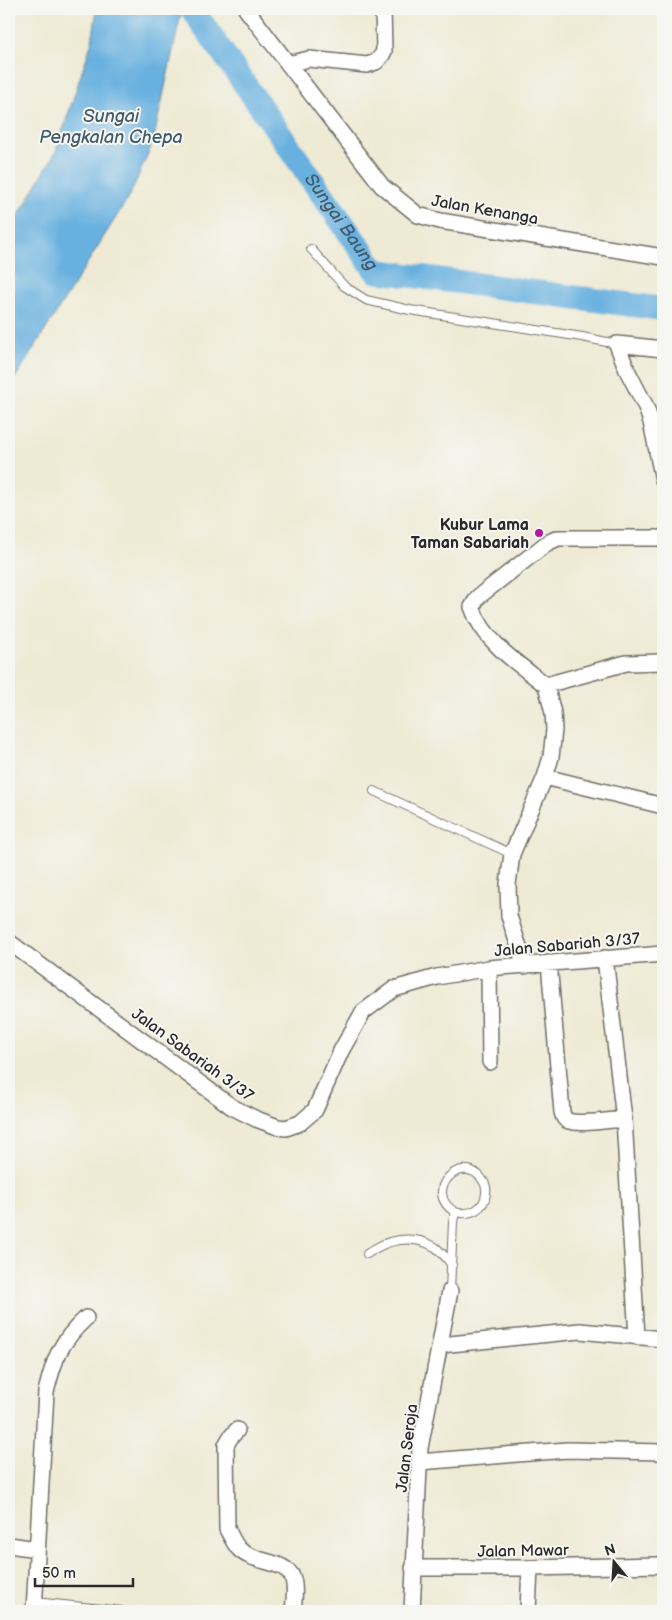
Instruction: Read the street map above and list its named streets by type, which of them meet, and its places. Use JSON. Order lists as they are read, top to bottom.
{
  "streets": {
    "street": [
      "Jalan Kenanga",
      "Jalan Sabariah 3/37",
      "Jalan Seroja",
      "Jalan Mawar"
    ]
  },
  "crossings": [
    ["Jalan Seroja", "Jalan Mawar"]
  ],
  "water": ["Sungai Pengkalan Chepa", "Sungai Baung"],
  "places": ["Kubur Lama Taman Sabariah"],
  "scale_bar": "50 m",
  "north": "top"
}
